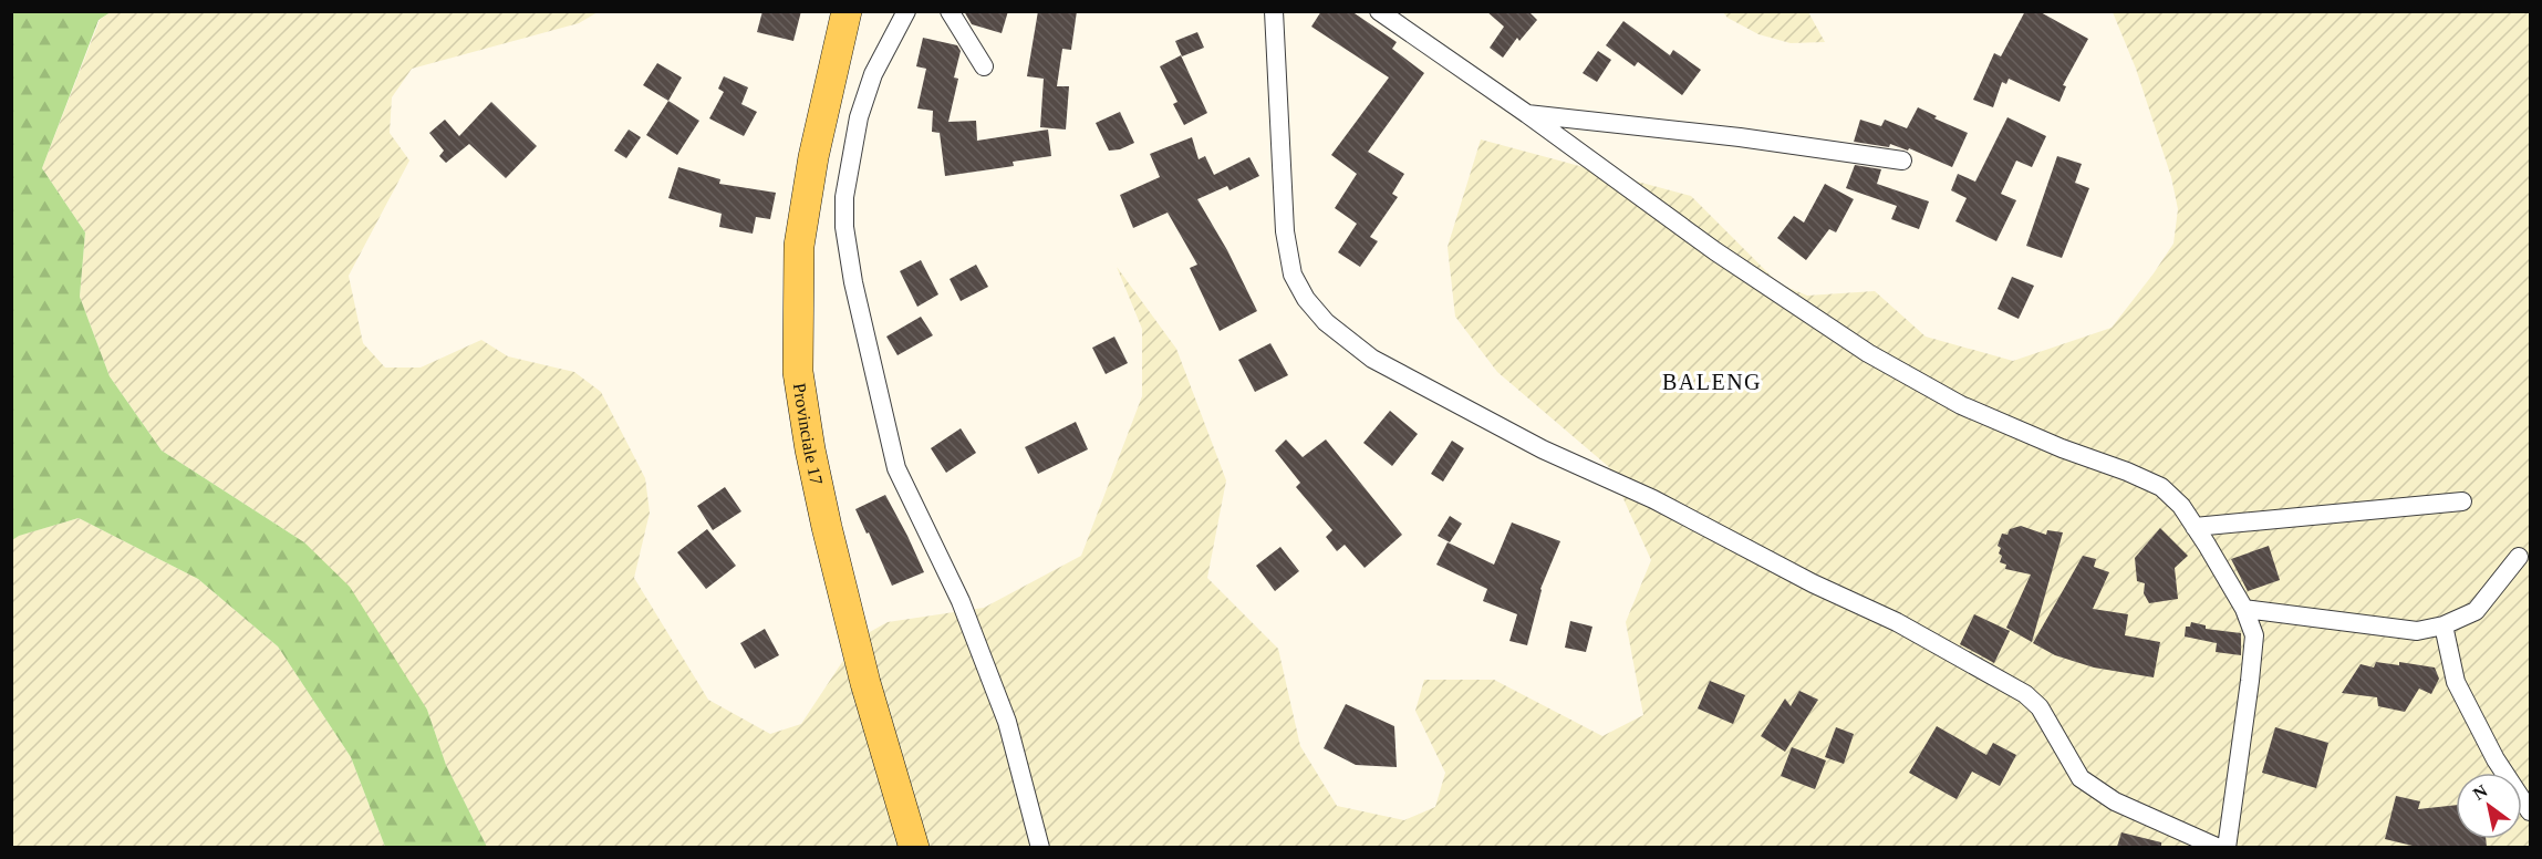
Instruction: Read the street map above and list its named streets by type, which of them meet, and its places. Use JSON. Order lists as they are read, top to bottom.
{
  "streets": {
    "main road": ["Provinciale 17"]
  },
  "districts": ["BALENG"],
  "north": "top left"
}
